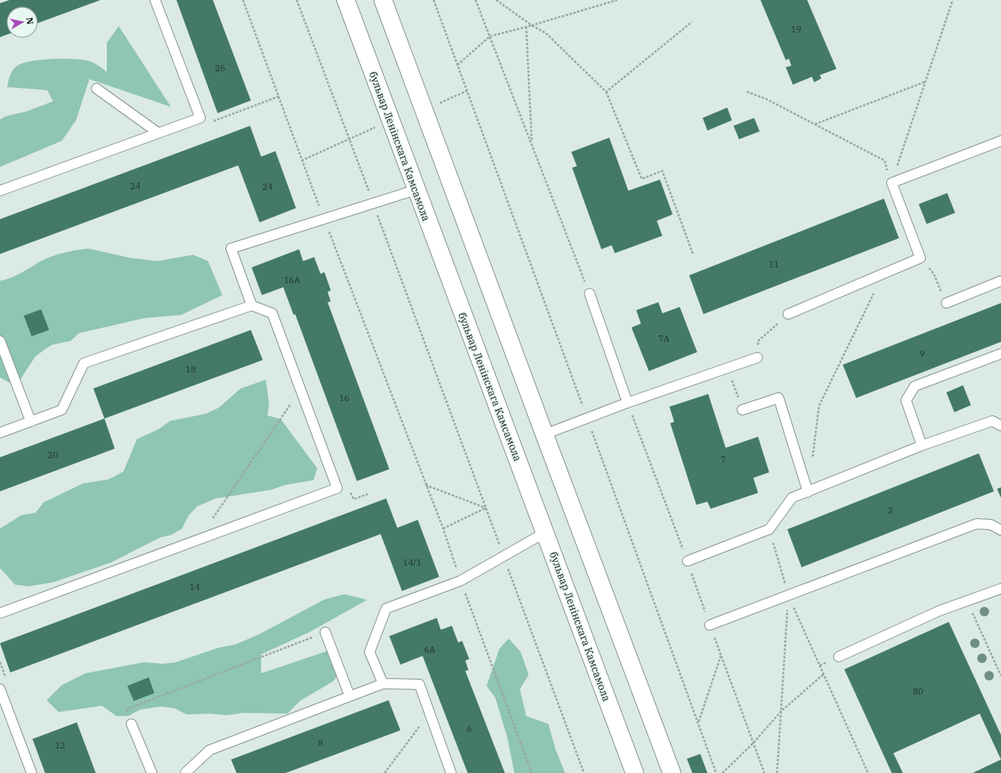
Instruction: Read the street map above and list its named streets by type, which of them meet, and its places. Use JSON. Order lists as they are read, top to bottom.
{
  "streets": {
    "main road": ["бульвар Ленінскага Камсамола"]
  },
  "house_numbers": [
    "19",
    "26",
    "24",
    "24",
    "11",
    "16А",
    "7А",
    "9",
    "18",
    "16",
    "20",
    "7",
    "3",
    "14/1",
    "14",
    "6А",
    "80",
    "6",
    "8",
    "12"
  ],
  "north": "right"
}
